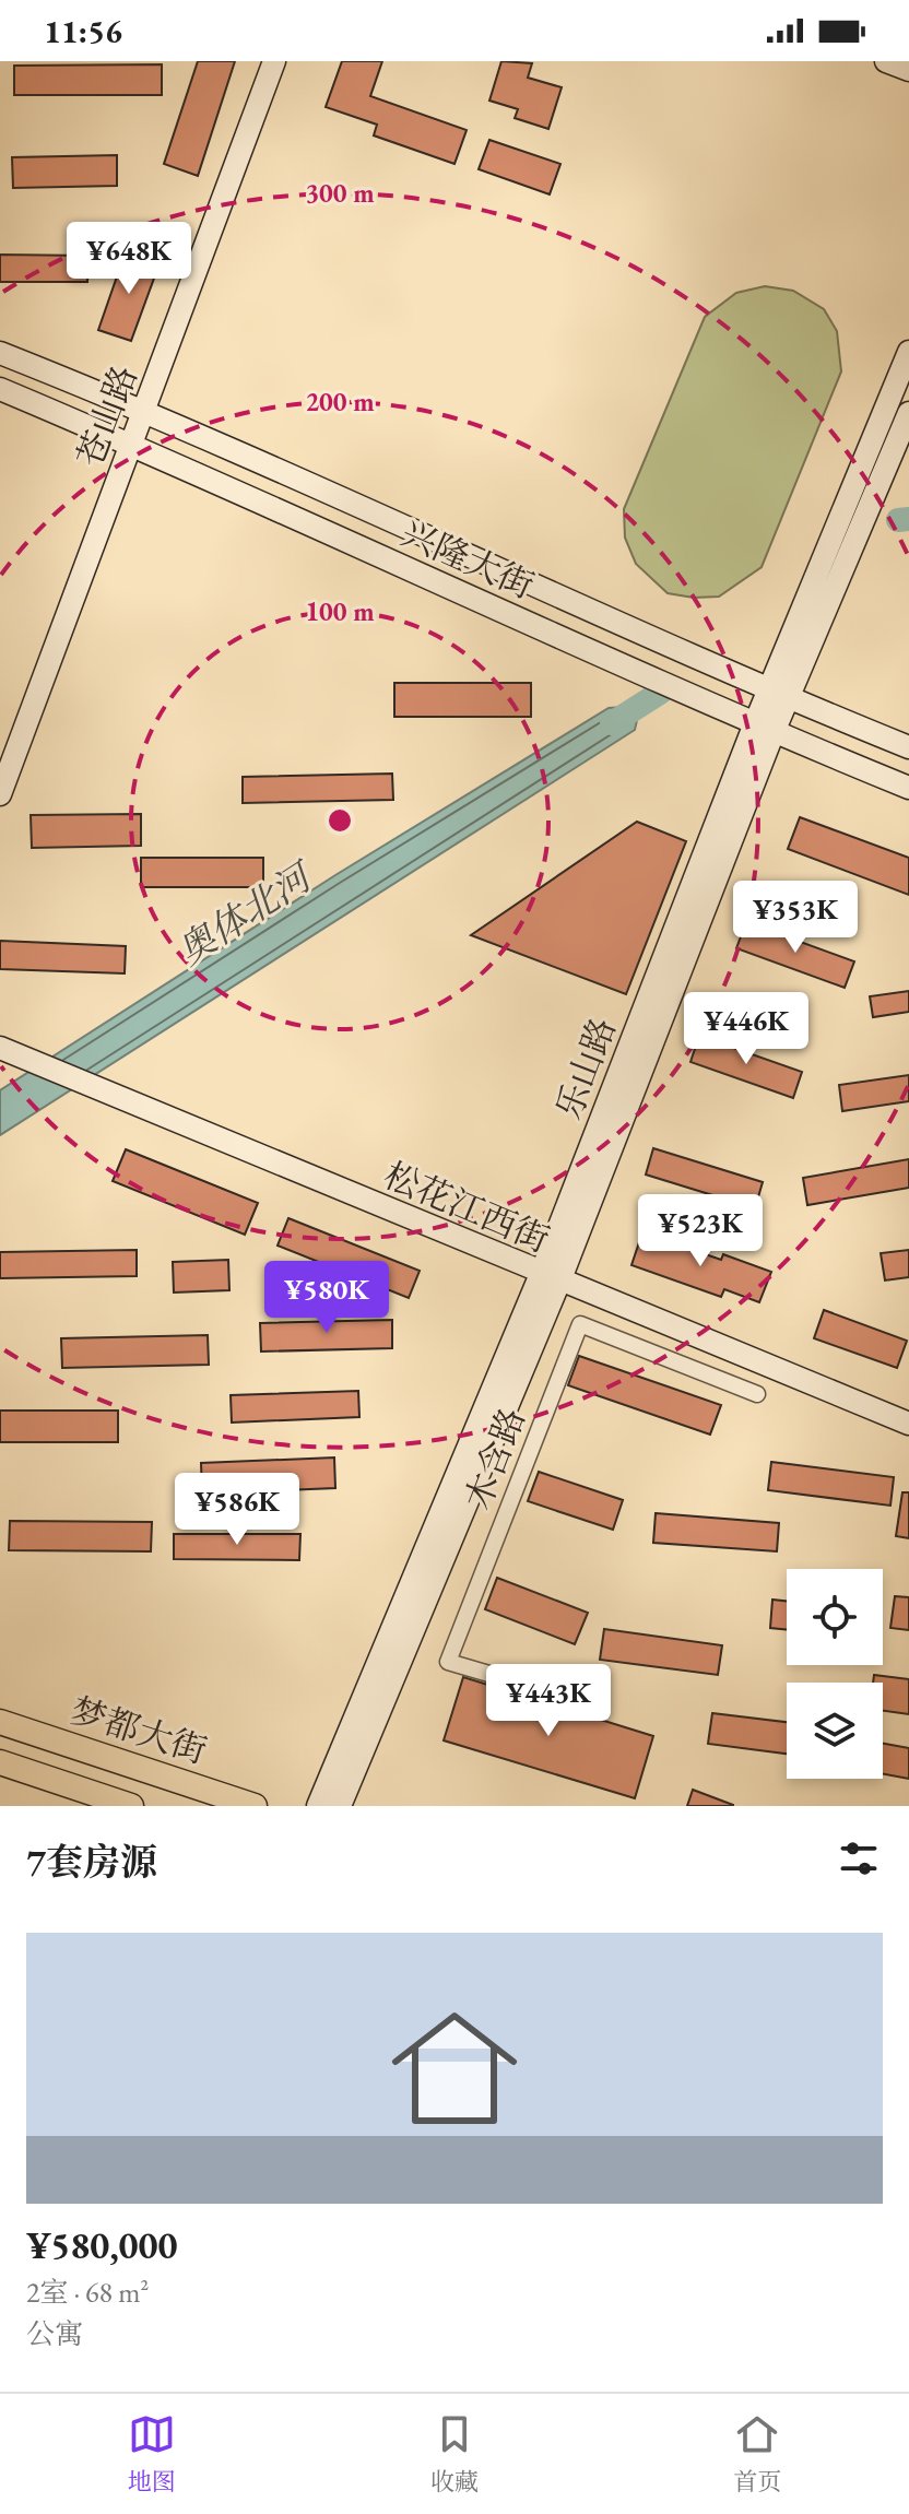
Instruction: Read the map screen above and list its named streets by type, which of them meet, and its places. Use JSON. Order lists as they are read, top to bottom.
{
  "streets": {
    "main road": ["梦都大街"],
    "street": [
      "苍山路",
      "兴隆大街",
      "乐山路",
      "松花江西街",
      "木含路"
    ]
  },
  "crossings": [
    ["苍山路", "兴隆大街"],
    ["兴隆大街", "乐山路"],
    ["乐山路", "松花江西街"]
  ],
  "water": ["奥体北河"],
  "page": {
    "status": "11:56",
    "price": [
      "¥648K",
      "¥353K",
      "¥446K",
      "¥523K",
      "¥580K",
      "¥586K",
      "¥443K"
    ],
    "heading": "7套房源",
    "list": [
      {
        "name": "¥580,000",
        "note": "2室 · 68 m² · 公寓"
      }
    ],
    "tabs": ["地图", "收藏", "首页"]
  },
  "rings": ["300 m", "200 m", "100 m"]
}
